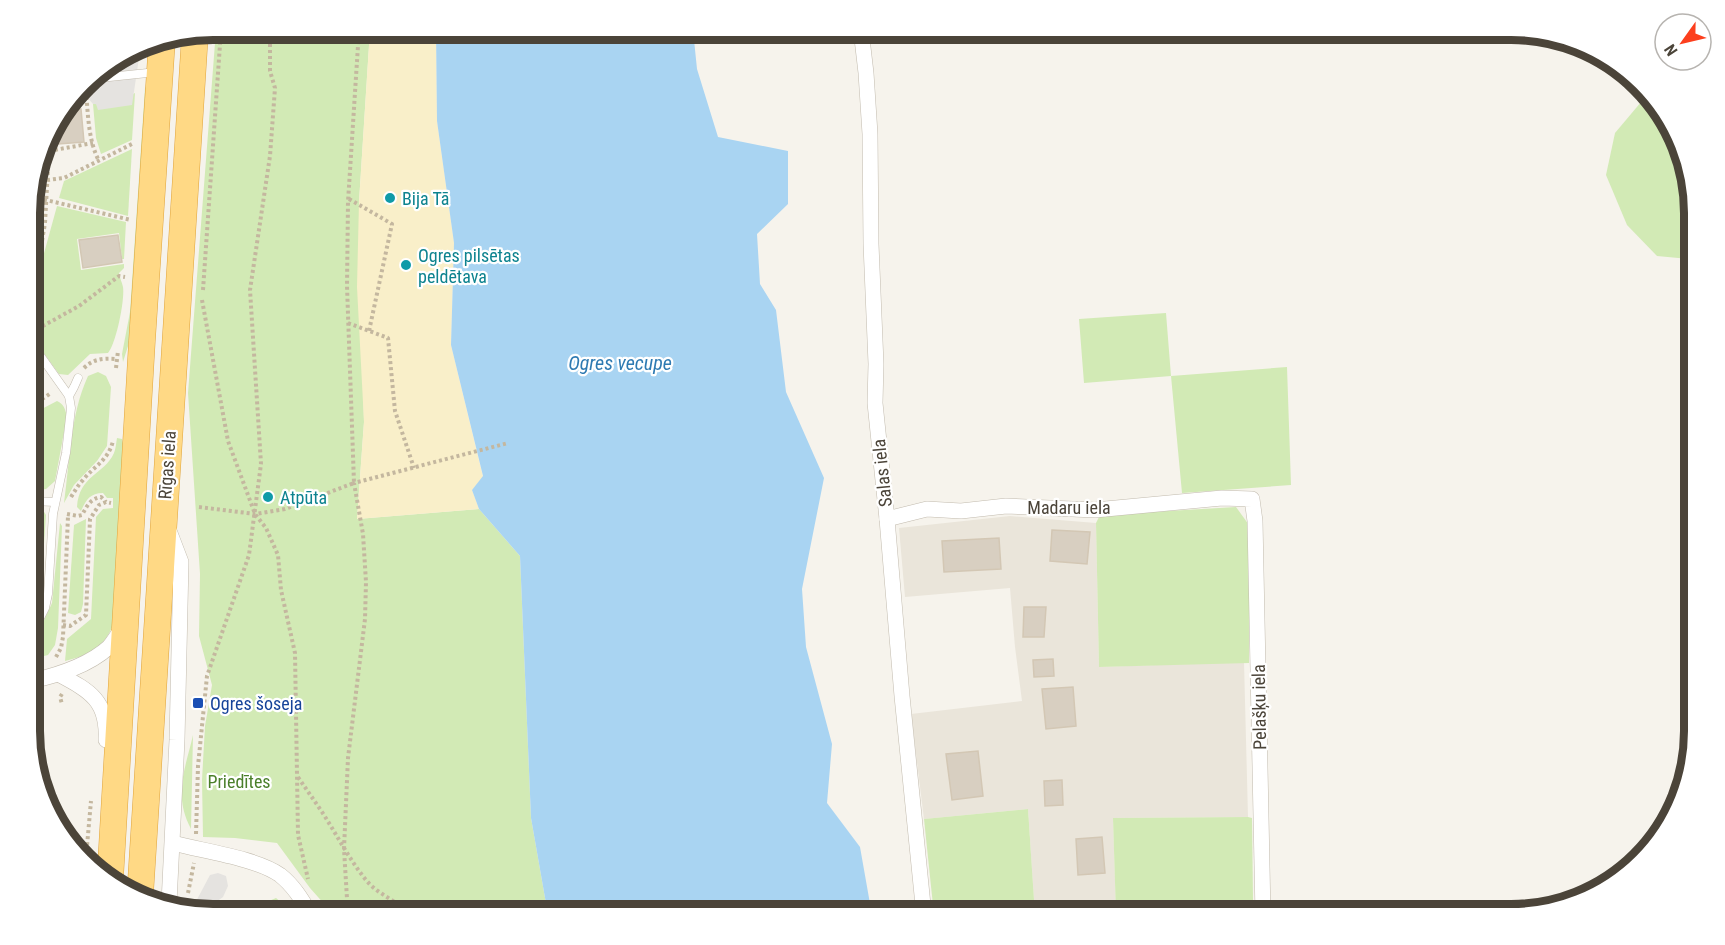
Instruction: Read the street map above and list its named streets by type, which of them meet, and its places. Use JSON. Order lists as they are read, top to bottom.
{
  "streets": {
    "highway": ["Rīgas iela"],
    "street": ["Salas iela", "Madaru iela", "Pelašķu iela"]
  },
  "crossings": [
    ["Salas iela", "Madaru iela"],
    ["Madaru iela", "Pelašķu iela"]
  ],
  "water": ["Ogres vecupe"],
  "parks": ["Priedītes"],
  "places": {
    "other": ["Bija Tā", "Ogres pilsētas peldētava", "Atpūta"],
    "transit": ["Ogres šoseja"]
  },
  "north": "bottom left"
}
